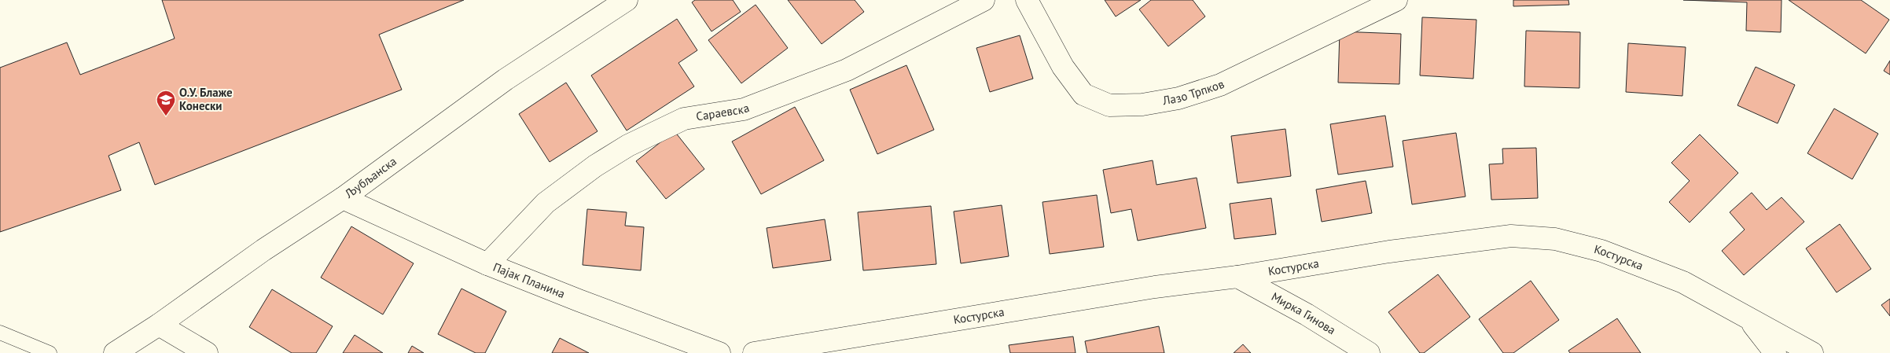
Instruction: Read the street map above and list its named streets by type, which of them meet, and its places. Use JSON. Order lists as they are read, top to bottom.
{
  "streets": {
    "street": [
      "Лазо Трпков",
      "Сараевска",
      "Љубљанска",
      "Костурска",
      "Пајак Планина",
      "Мирка Гинова"
    ]
  },
  "crossings": [
    ["Сараевска", "Пајак Планина"],
    ["Љубљанска", "Пајак Планина"],
    ["Костурска", "Мирка Гинова"]
  ],
  "places": {
    "school or university": ["О.У. Блаже Конески"]
  }
}
